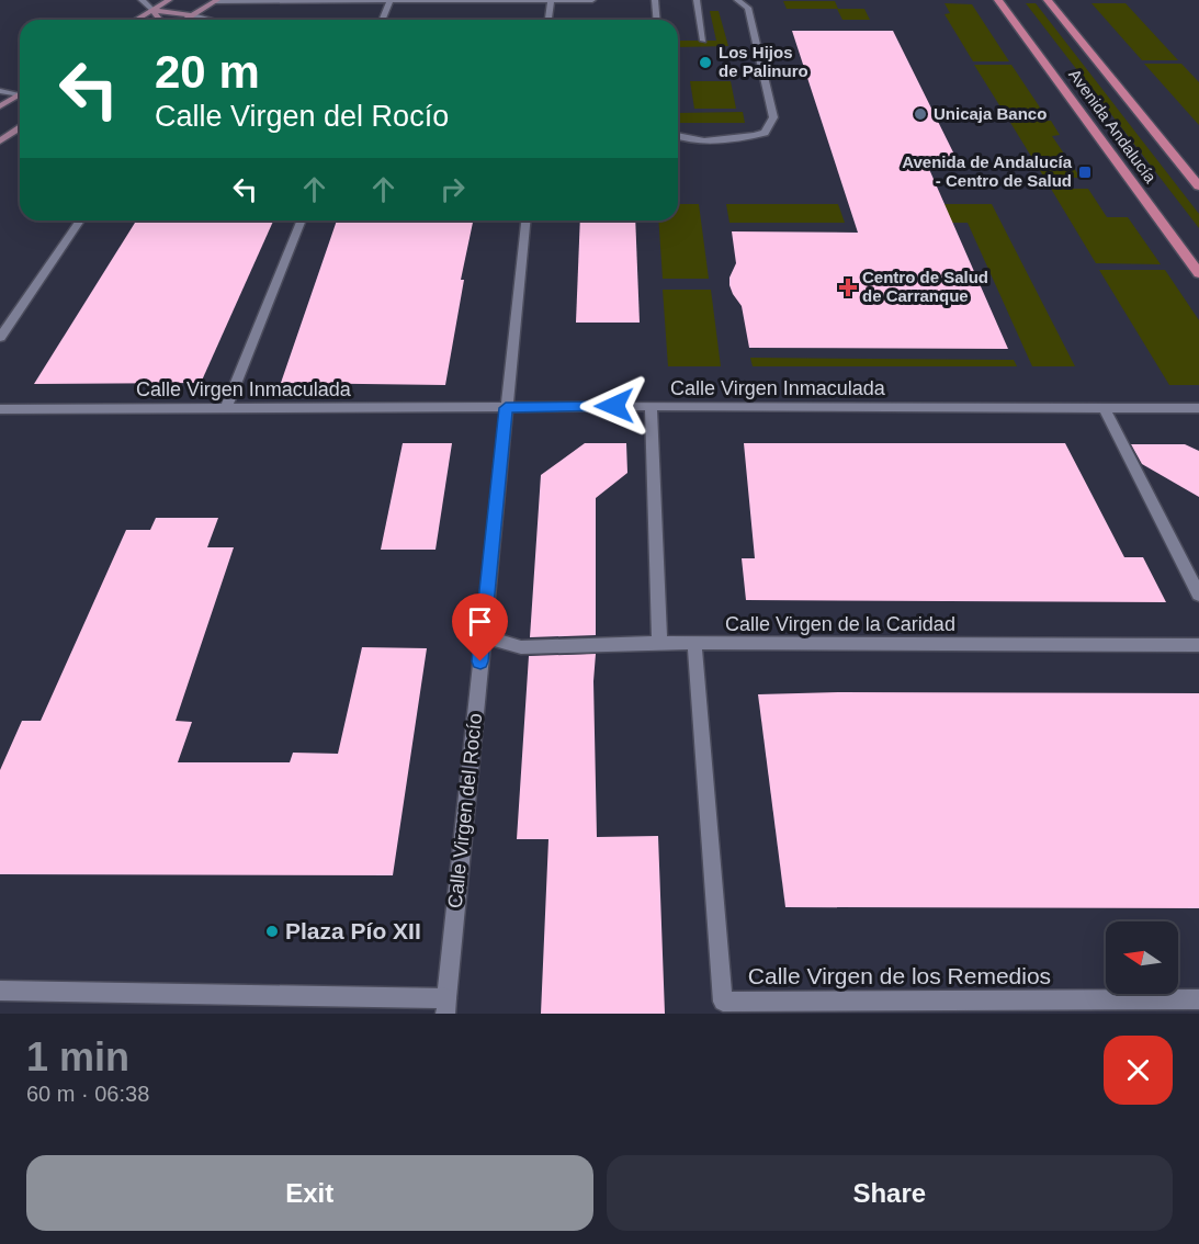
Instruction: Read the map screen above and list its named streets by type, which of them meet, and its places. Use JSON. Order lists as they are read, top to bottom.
{
  "streets": {
    "main road": ["Avenida Andalucía"],
    "street": [
      "Calle Virgen Inmaculada",
      "Calle Virgen de la Caridad",
      "Calle Virgen del Rocío",
      "Calle Virgen de los Remedios"
    ]
  },
  "crossings": [
    ["Calle Virgen Inmaculada", "Calle Virgen del Rocío"],
    ["Calle Virgen de la Caridad", "Calle Virgen del Rocío"],
    ["Calle Virgen de la Caridad", "Calle Virgen de los Remedios"]
  ],
  "places": {
    "other": ["Los Hijos de Palinuro", "Unicaja Banco", "Plaza Pío XII"],
    "transit": ["Avenida de Andalucía - Centro de Salud"],
    "health": ["Centro de Salud de Carranque"]
  },
  "north": "left",
  "page": {
    "turn": ["20 m", "Calle Virgen del Rocío"],
    "heading": ["1 min", "60 m · 06:38"],
    "buttons": ["Exit", "Share"]
  }
}
